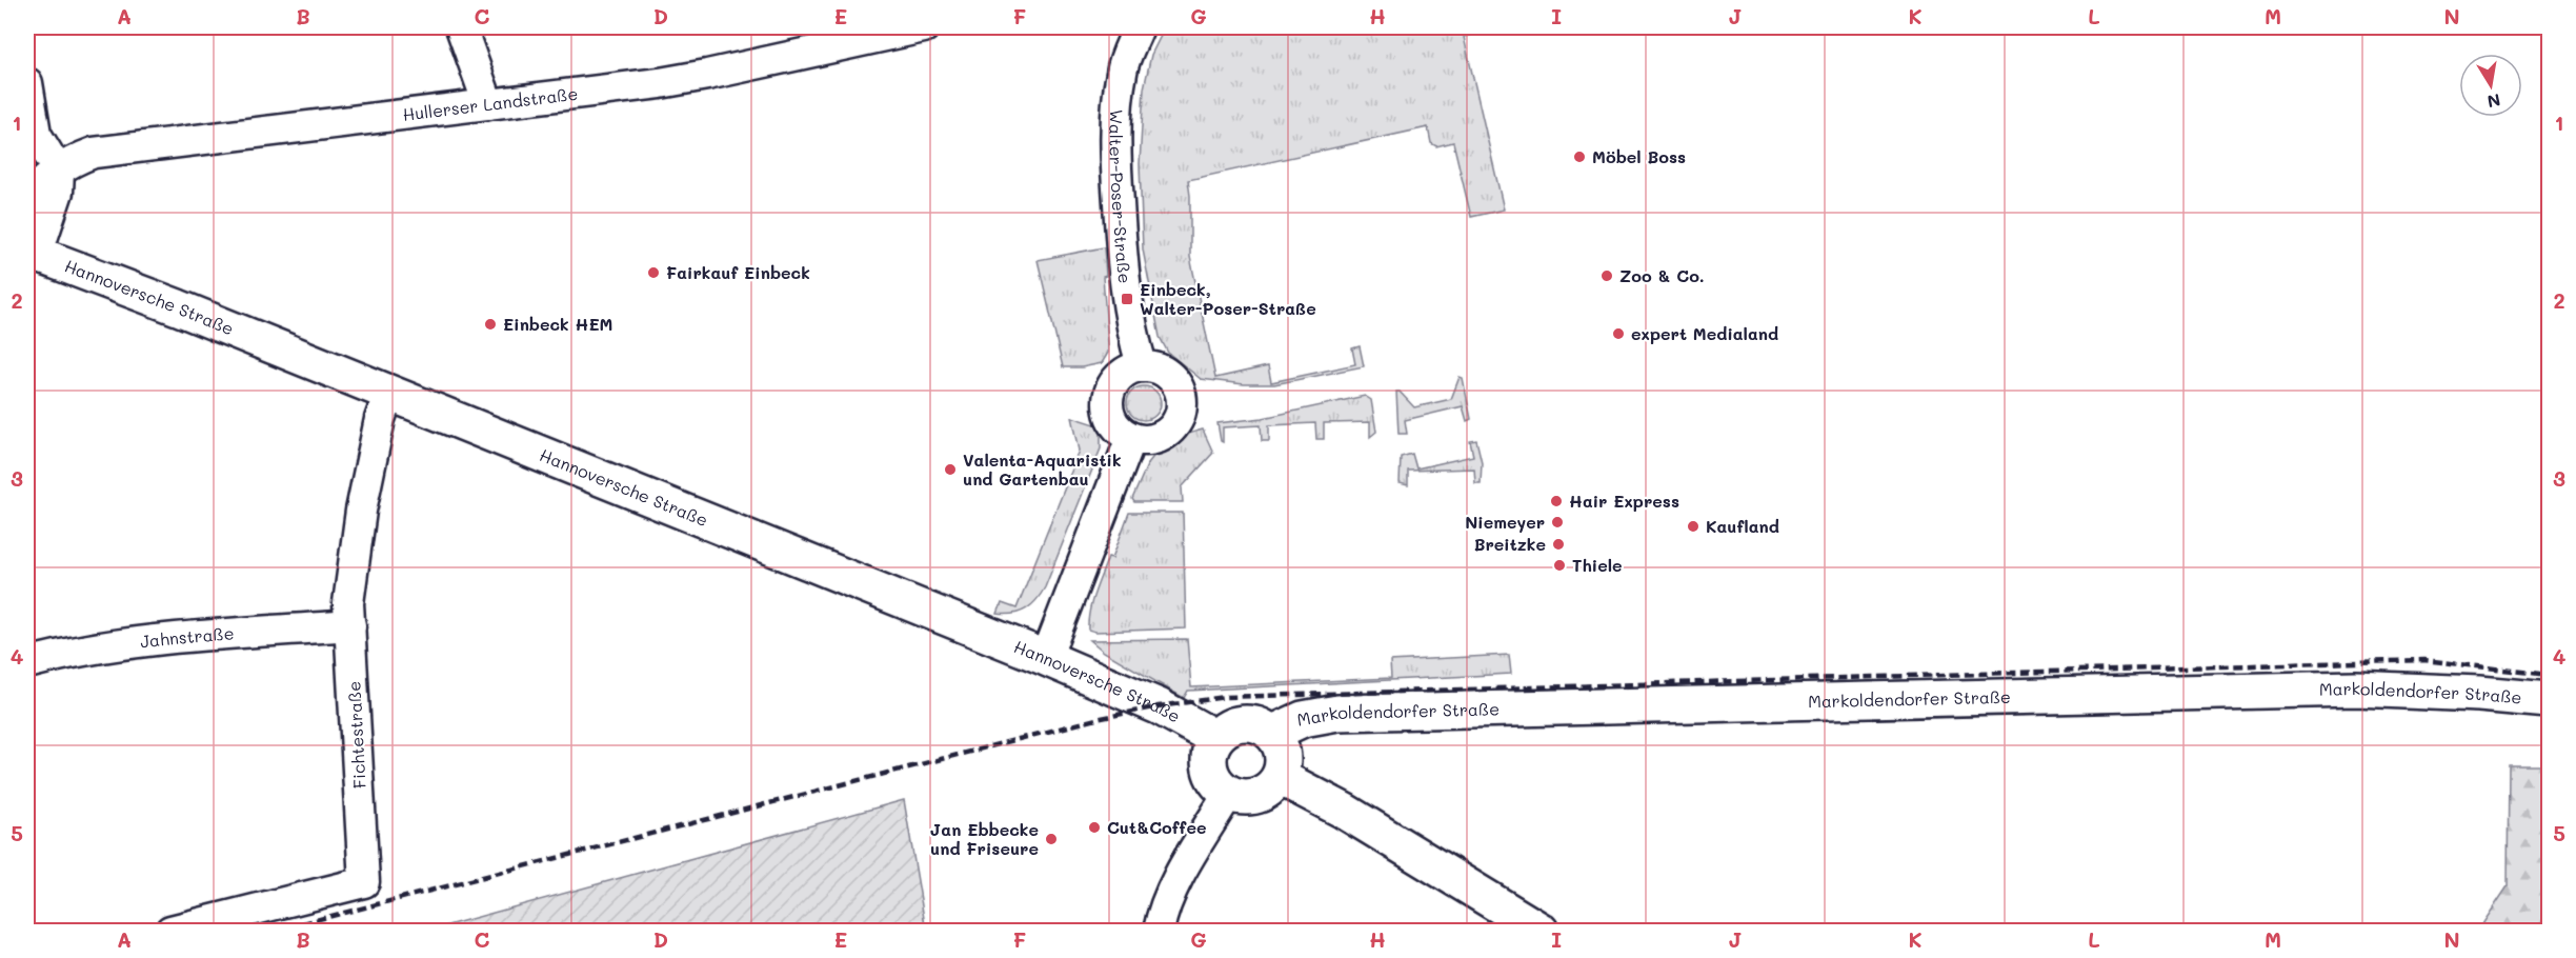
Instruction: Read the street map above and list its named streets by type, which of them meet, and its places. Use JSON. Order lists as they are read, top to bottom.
{
  "streets": {
    "main road": ["Hannoversche Straße", "Markoldendorfer Straße"],
    "street": [
      "Hullerser Landstraße",
      "Walter-Poser-Straße",
      "Jahnstraße",
      "Fichtestraße"
    ]
  },
  "crossings": [
    ["Hannoversche Straße", "Markoldendorfer Straße"],
    ["Hannoversche Straße", "Fichtestraße"],
    ["Jahnstraße", "Fichtestraße"]
  ],
  "places": {
    "other": [
      "Möbel Boss",
      "Fairkauf Einbeck",
      "Zoo & Co.",
      "Einbeck HEM",
      "expert Medialand",
      "Valenta-Aquaristik und Gartenbau",
      "Hair Express",
      "Niemeyer",
      "Kaufland",
      "Breitzke",
      "Thiele",
      "Cut&Coffee",
      "Jan Ebbecke und Friseure"
    ],
    "transit": ["Einbeck, Walter-Poser-Straße"]
  },
  "north": "bottom",
  "grid": {
    "columns": [
      "A",
      "B",
      "C",
      "D",
      "E",
      "F",
      "G",
      "H",
      "I",
      "J",
      "K",
      "L",
      "M",
      "N"
    ],
    "rows": [
      "1",
      "2",
      "3",
      "4",
      "5"
    ]
  }
}
